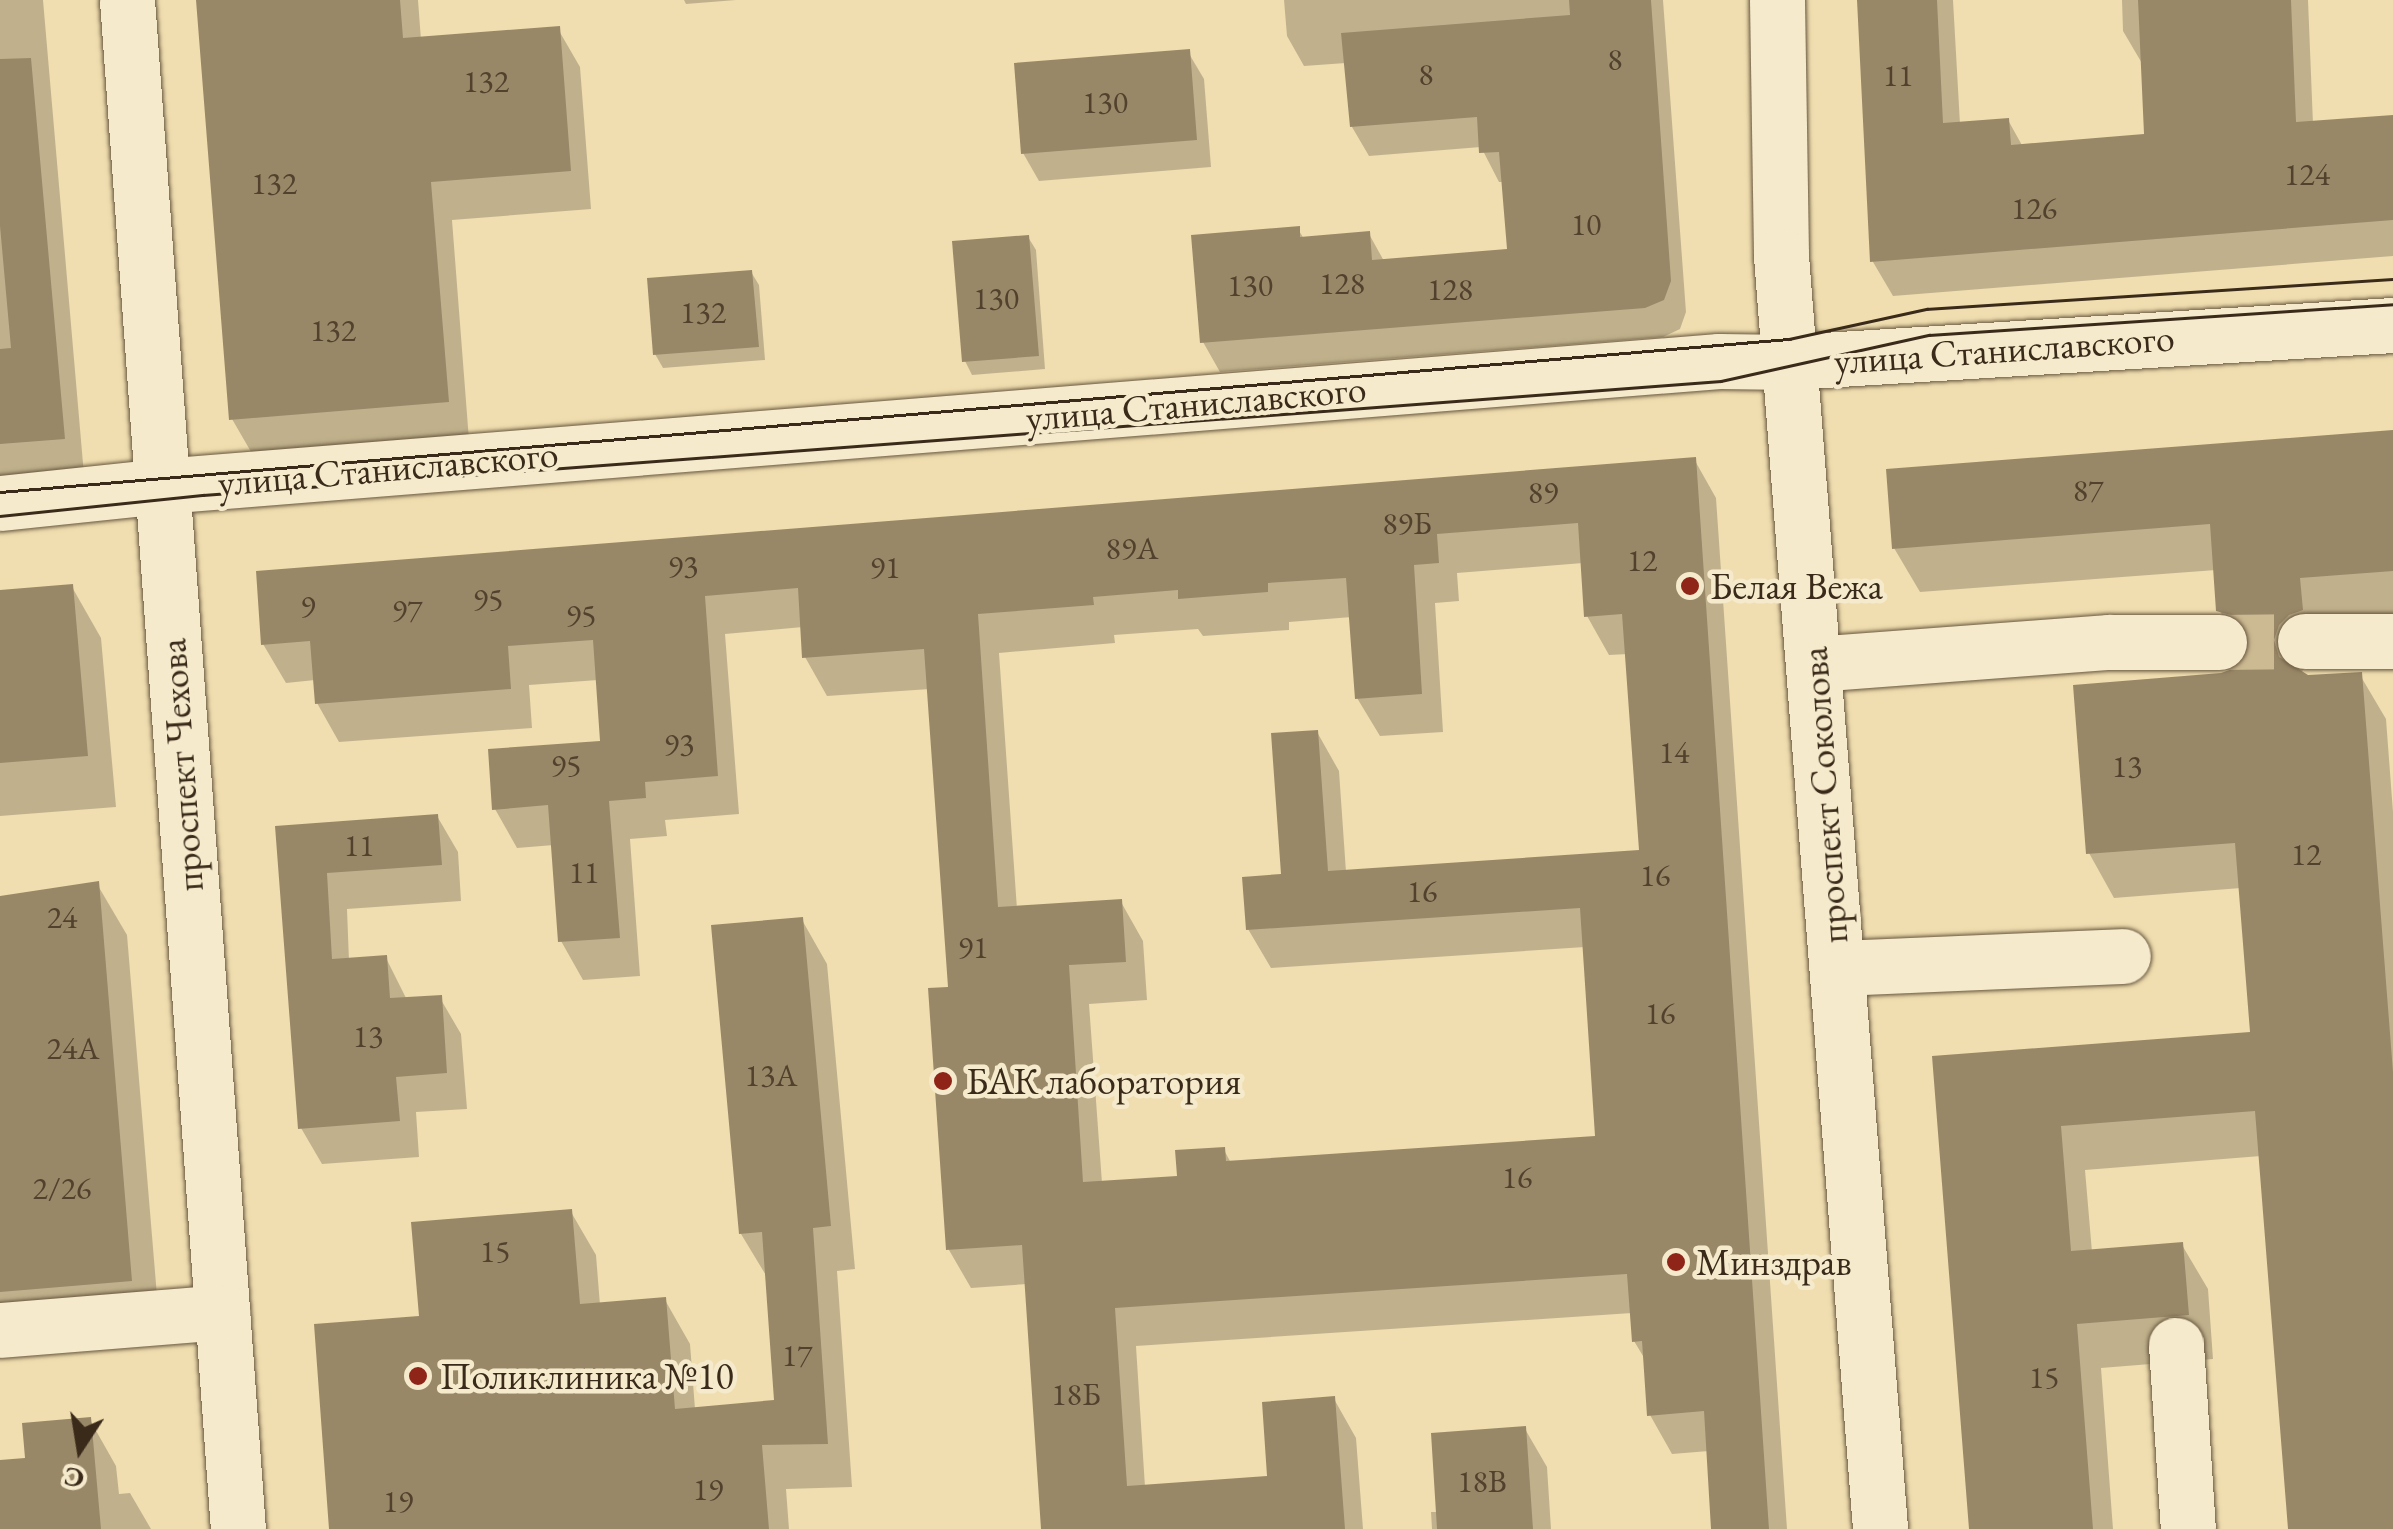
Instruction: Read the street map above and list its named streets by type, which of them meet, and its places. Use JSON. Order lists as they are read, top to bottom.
{
  "streets": {
    "street": ["улица Станиславского", "проспект Чехова", "проспект Соколова"]
  },
  "crossings": [
    ["улица Станиславского", "проспект Чехова"],
    ["улица Станиславского", "проспект Соколова"]
  ],
  "places": [
    "Белая Вежа",
    "БАК лаборатория",
    "Минздрав",
    "Поликлиника №10"
  ],
  "house_numbers": [
    "8",
    "8",
    "11",
    "132",
    "130",
    "124",
    "132",
    "126",
    "10",
    "128",
    "130",
    "128",
    "130",
    "132",
    "132",
    "87",
    "89",
    "89Б",
    "89А",
    "12",
    "93",
    "91",
    "95",
    "9",
    "97",
    "95",
    "93",
    "14",
    "95",
    "13",
    "11",
    "12",
    "11",
    "16",
    "16",
    "24",
    "91",
    "16",
    "13",
    "24А",
    "13А",
    "16",
    "2/26",
    "15",
    "17",
    "15",
    "18Б",
    "18В",
    "19",
    "19"
  ],
  "north": "bottom"
}
